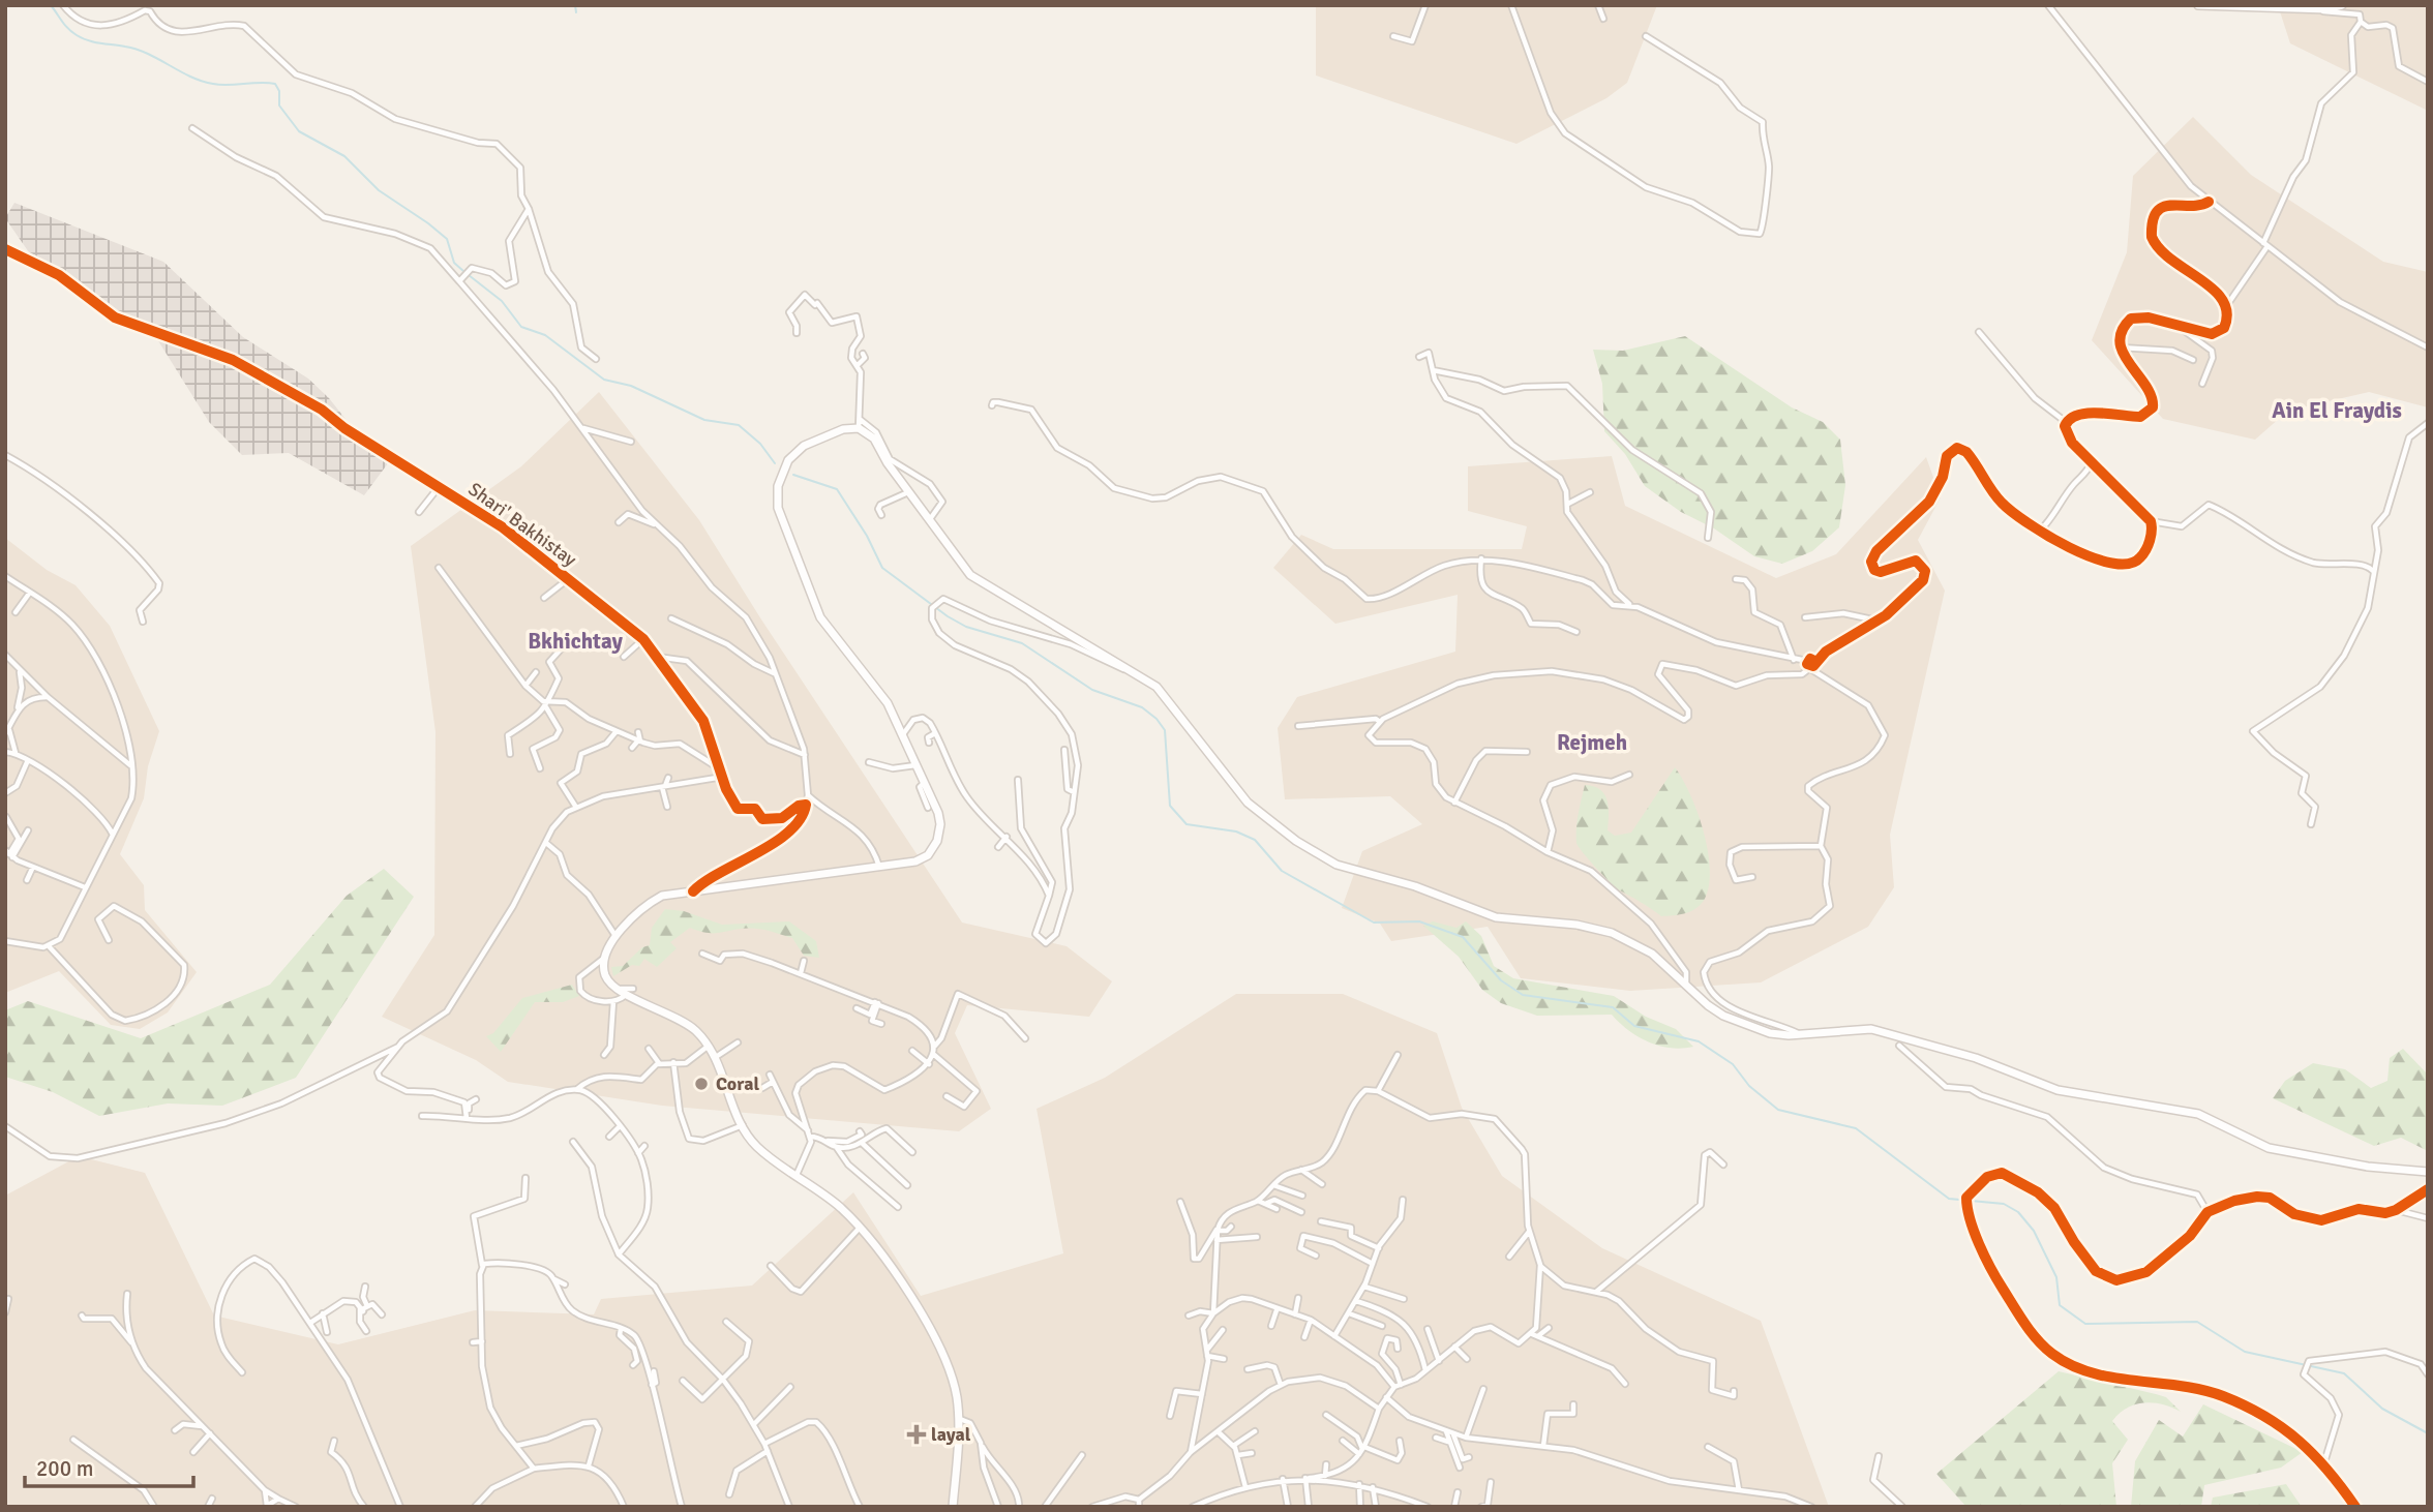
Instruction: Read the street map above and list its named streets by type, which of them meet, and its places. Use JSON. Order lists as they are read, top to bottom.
{
  "streets": {
    "street": ["Shari' Bakhistay"]
  },
  "districts": ["Ain El Fraydis", "Bkhichtay", "Rejmeh"],
  "places": {
    "other": ["Coral"],
    "health": ["layal"]
  },
  "scale_bar": "200 m"
}
